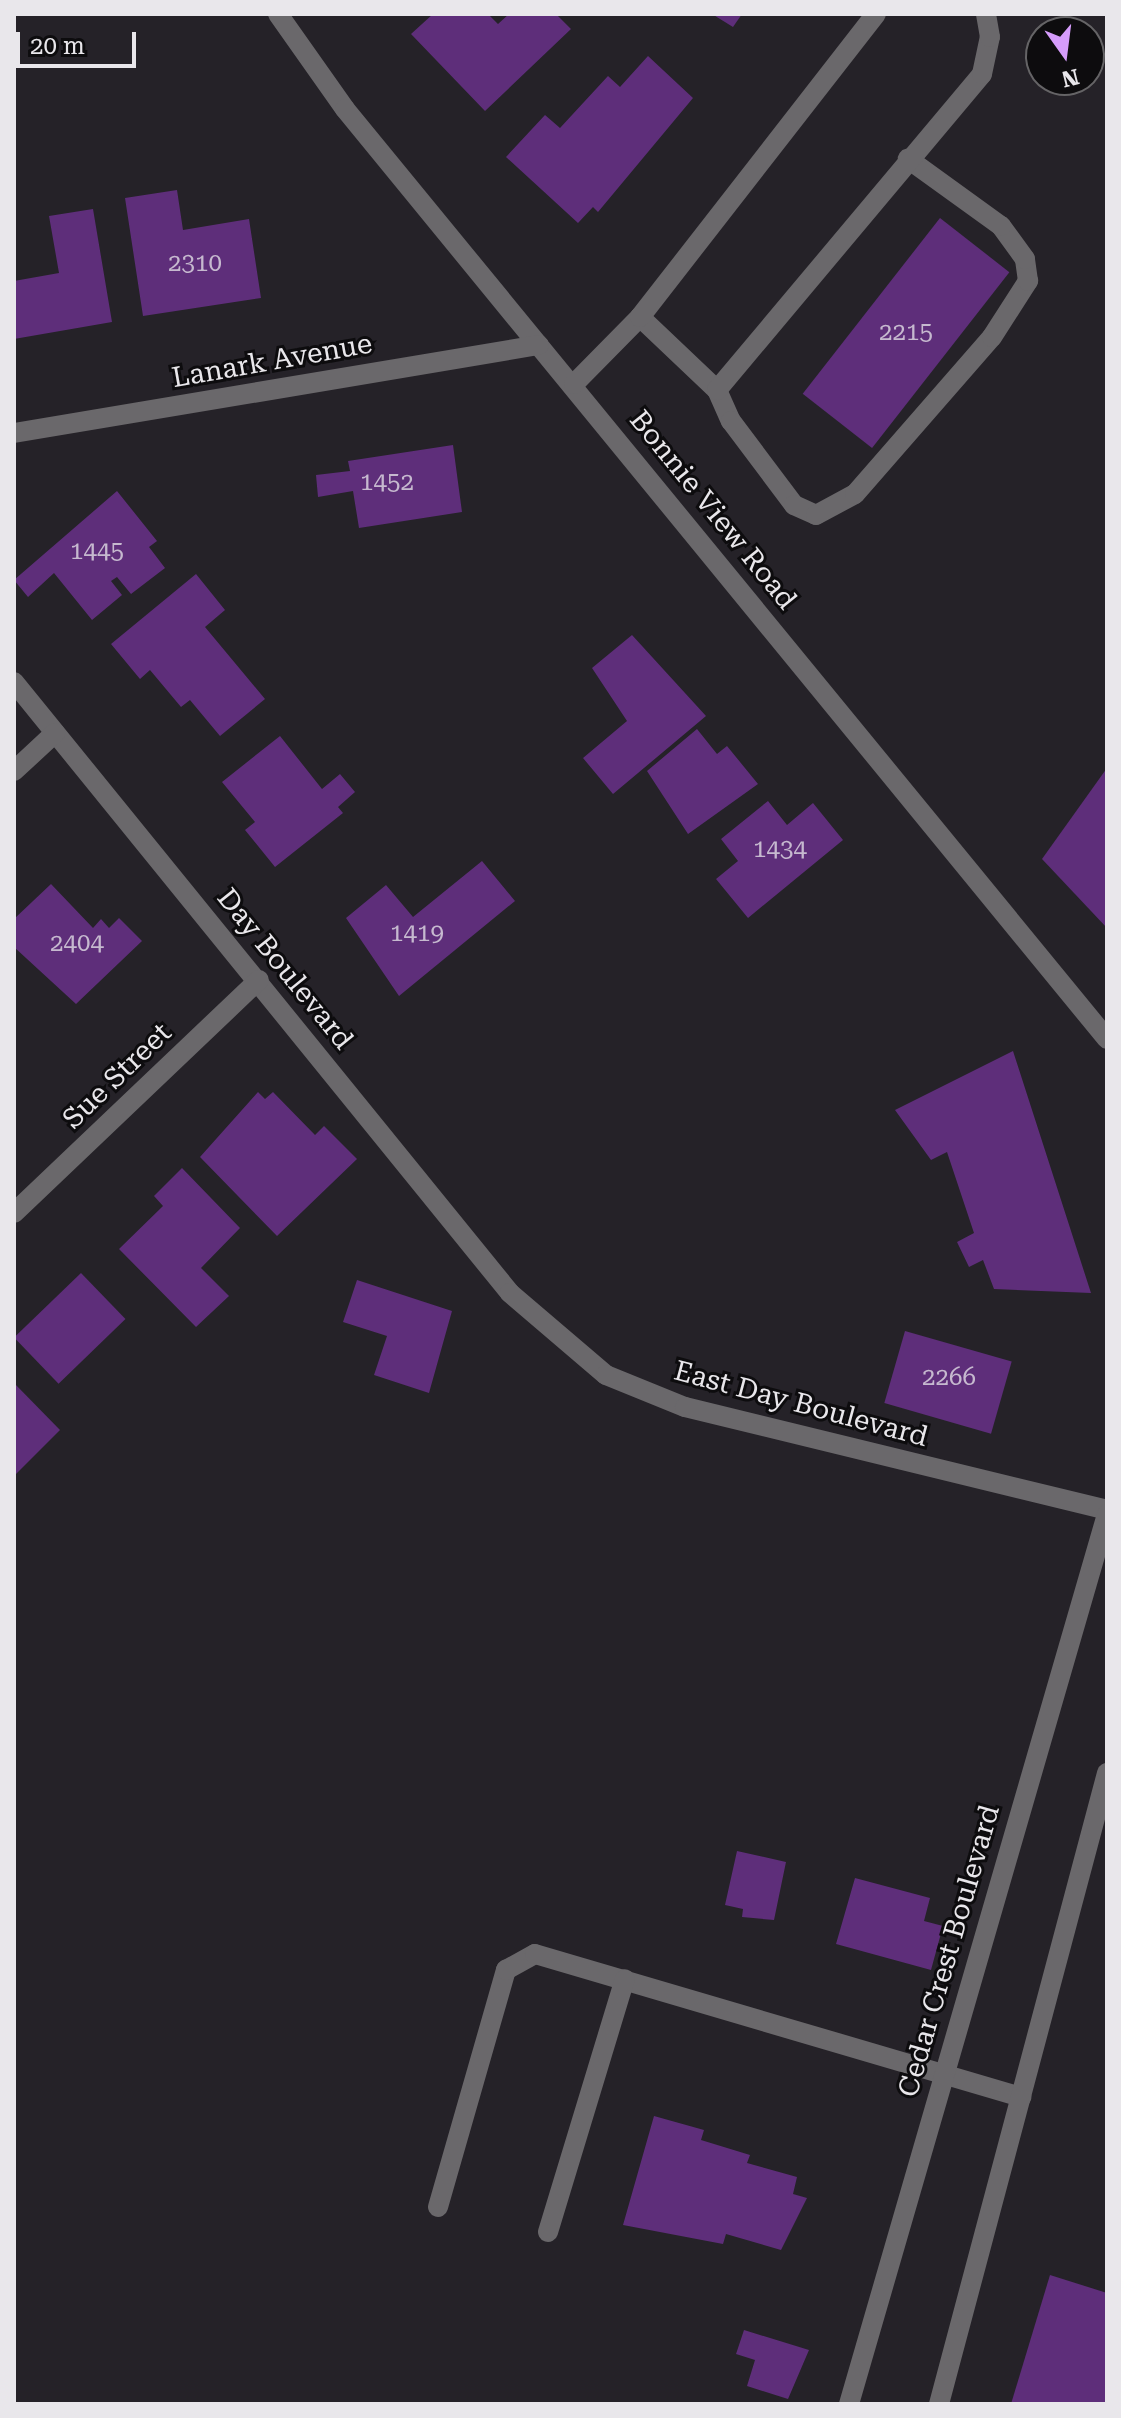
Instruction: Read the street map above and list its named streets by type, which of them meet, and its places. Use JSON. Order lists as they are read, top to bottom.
{
  "streets": {
    "street": [
      "Lanark Avenue",
      "Bonnie View Road",
      "Day Boulevard",
      "Sue Street",
      "East Day Boulevard",
      "Cedar Crest Boulevard"
    ]
  },
  "crossings": [
    ["Lanark Avenue", "Bonnie View Road"],
    ["Day Boulevard", "Sue Street"],
    ["Day Boulevard", "East Day Boulevard"],
    ["East Day Boulevard", "Cedar Crest Boulevard"]
  ],
  "house_numbers": [
    "2310",
    "2215",
    "1452",
    "1445",
    "1434",
    "1419",
    "2404",
    "2266"
  ],
  "scale_bar": "20 m",
  "north": "bottom"
}
